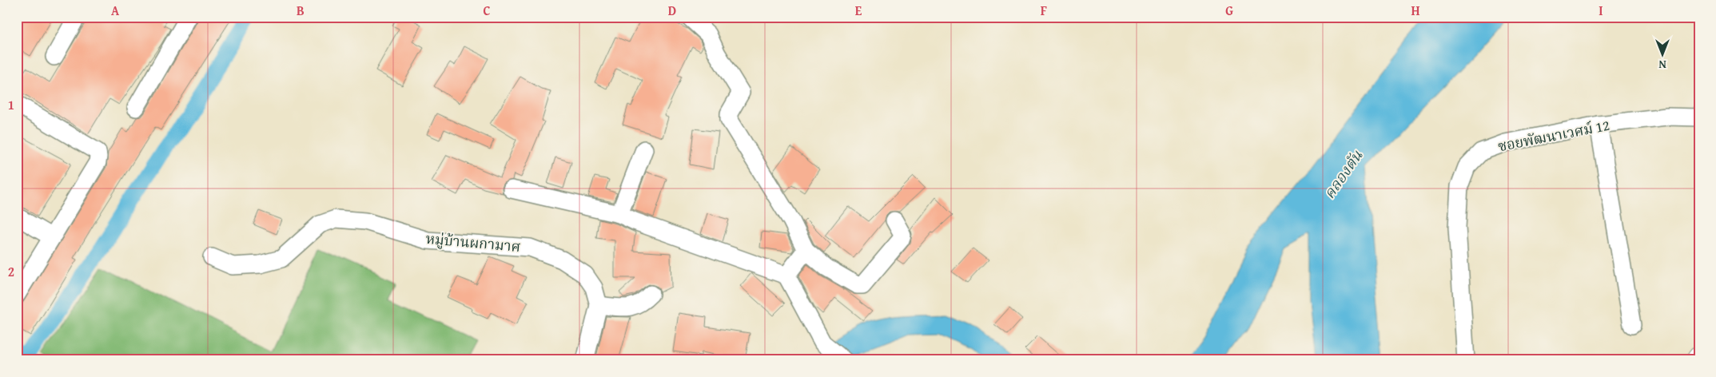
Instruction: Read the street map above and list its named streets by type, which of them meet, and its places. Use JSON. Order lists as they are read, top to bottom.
{
  "streets": {
    "street": ["ซอยพัฒนาเวศม์ 12", "หมู่บ้านผกามาศ"]
  },
  "water": ["คลองตัน"],
  "north": "bottom",
  "grid": {
    "columns": [
      "A",
      "B",
      "C",
      "D",
      "E",
      "F",
      "G",
      "H",
      "I"
    ],
    "rows": ["1", "2"]
  }
}
